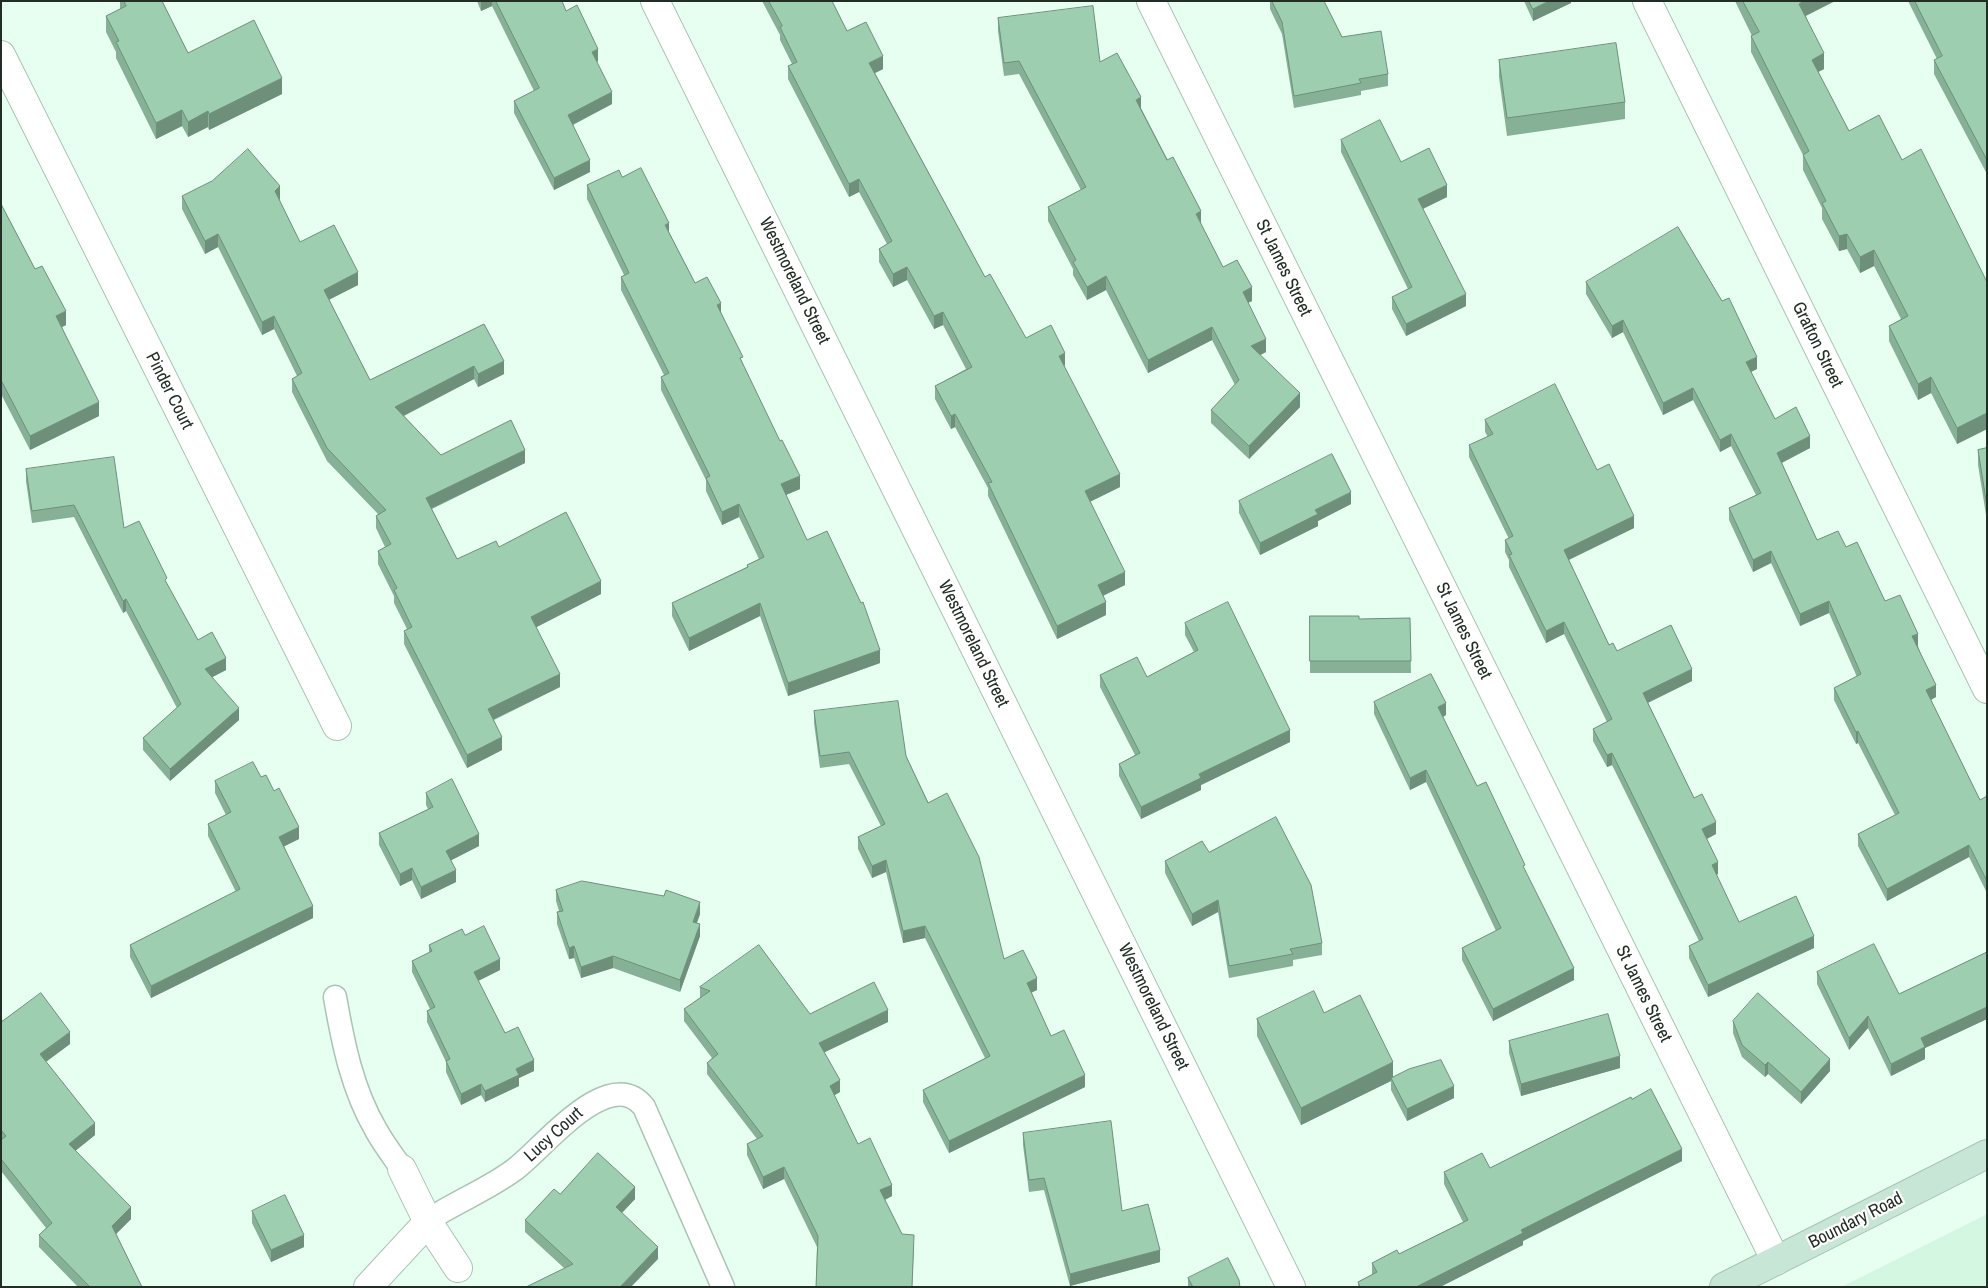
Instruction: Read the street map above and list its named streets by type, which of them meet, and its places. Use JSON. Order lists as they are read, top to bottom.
{
  "streets": {
    "street": [
      "St James Street",
      "Westmoreland Street",
      "Grafton Street",
      "Pinder Court",
      "Lucy Court",
      "Boundary Road"
    ]
  },
  "crossings": [
    ["St James Street", "Boundary Road"]
  ]
}
